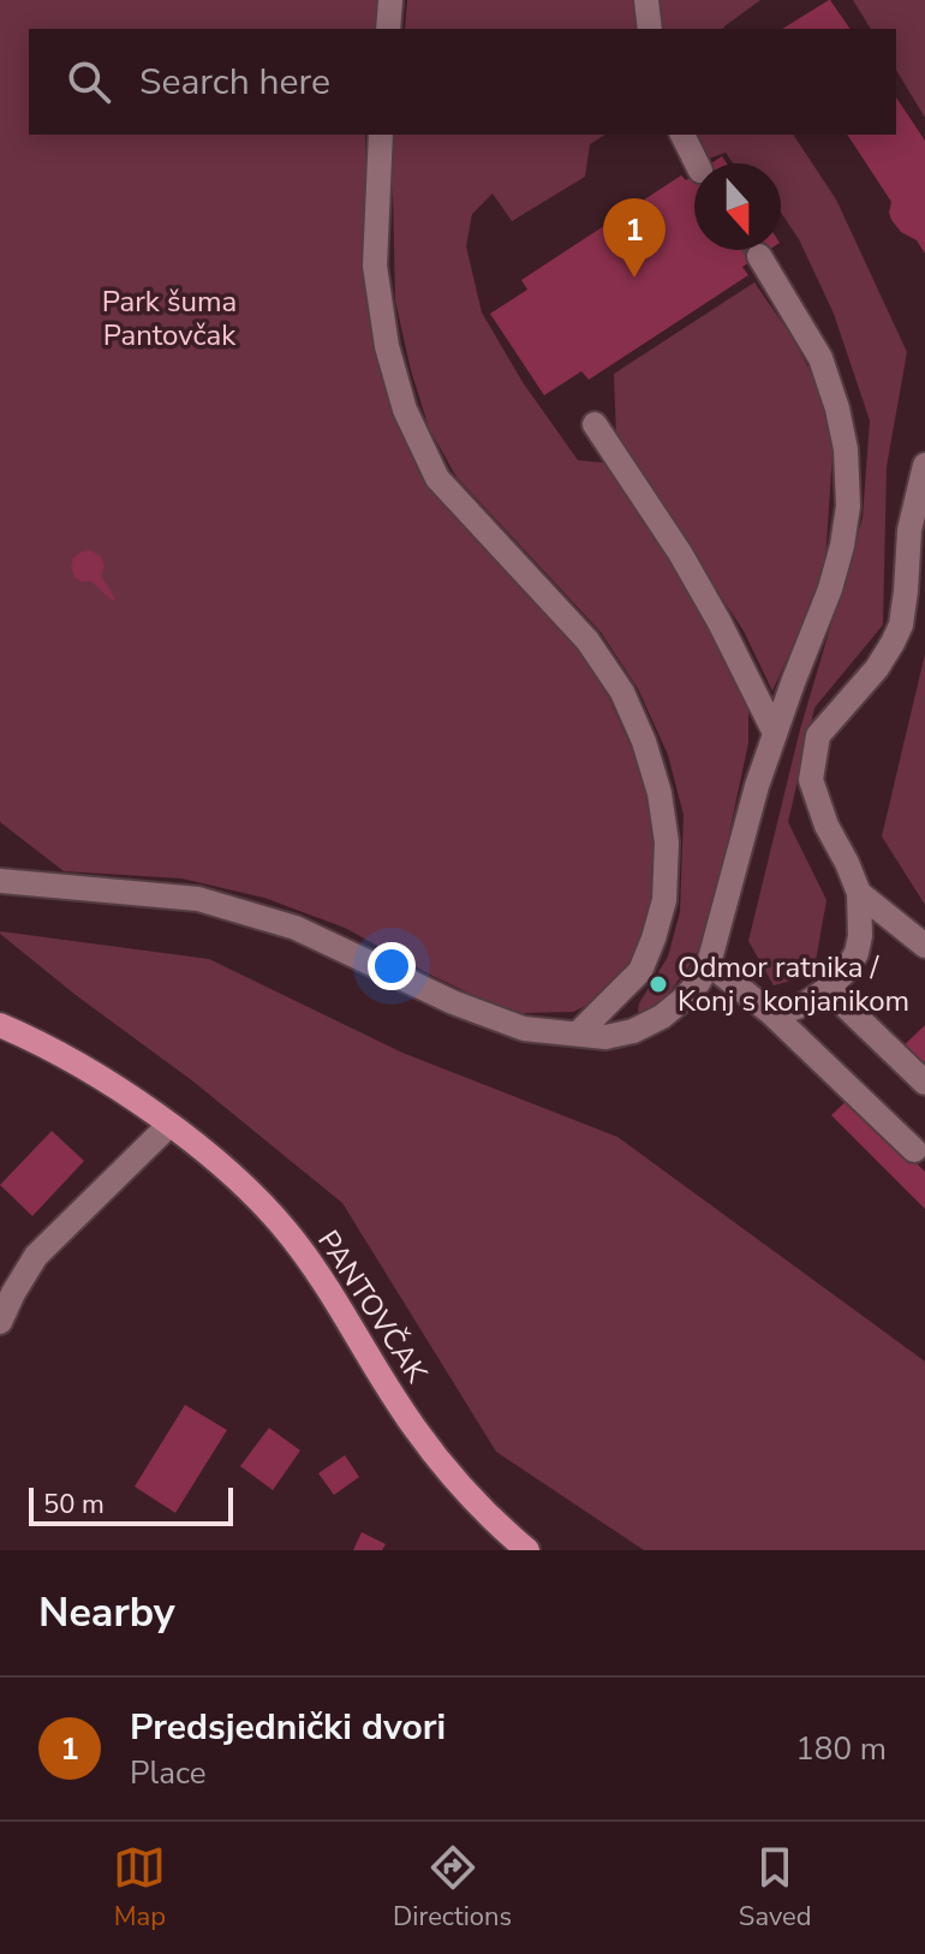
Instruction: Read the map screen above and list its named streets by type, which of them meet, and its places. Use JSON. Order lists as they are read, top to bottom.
{
  "streets": {
    "main road": ["PANTOVČAK"]
  },
  "parks": ["Park šuma Pantovčak"],
  "places": ["Odmor ratnika / Konj s konjanikom"],
  "scale_bar": "50 m",
  "north": "bottom",
  "page": {
    "search": "Search here",
    "pins": "1",
    "scale": "50 m",
    "heading": "Nearby",
    "list": [
      {
        "mark": "1",
        "name": "Predsjednički dvori",
        "note": "Place",
        "value": "180 m"
      }
    ],
    "nav": ["Map", "Directions", "Saved"]
  }
}
